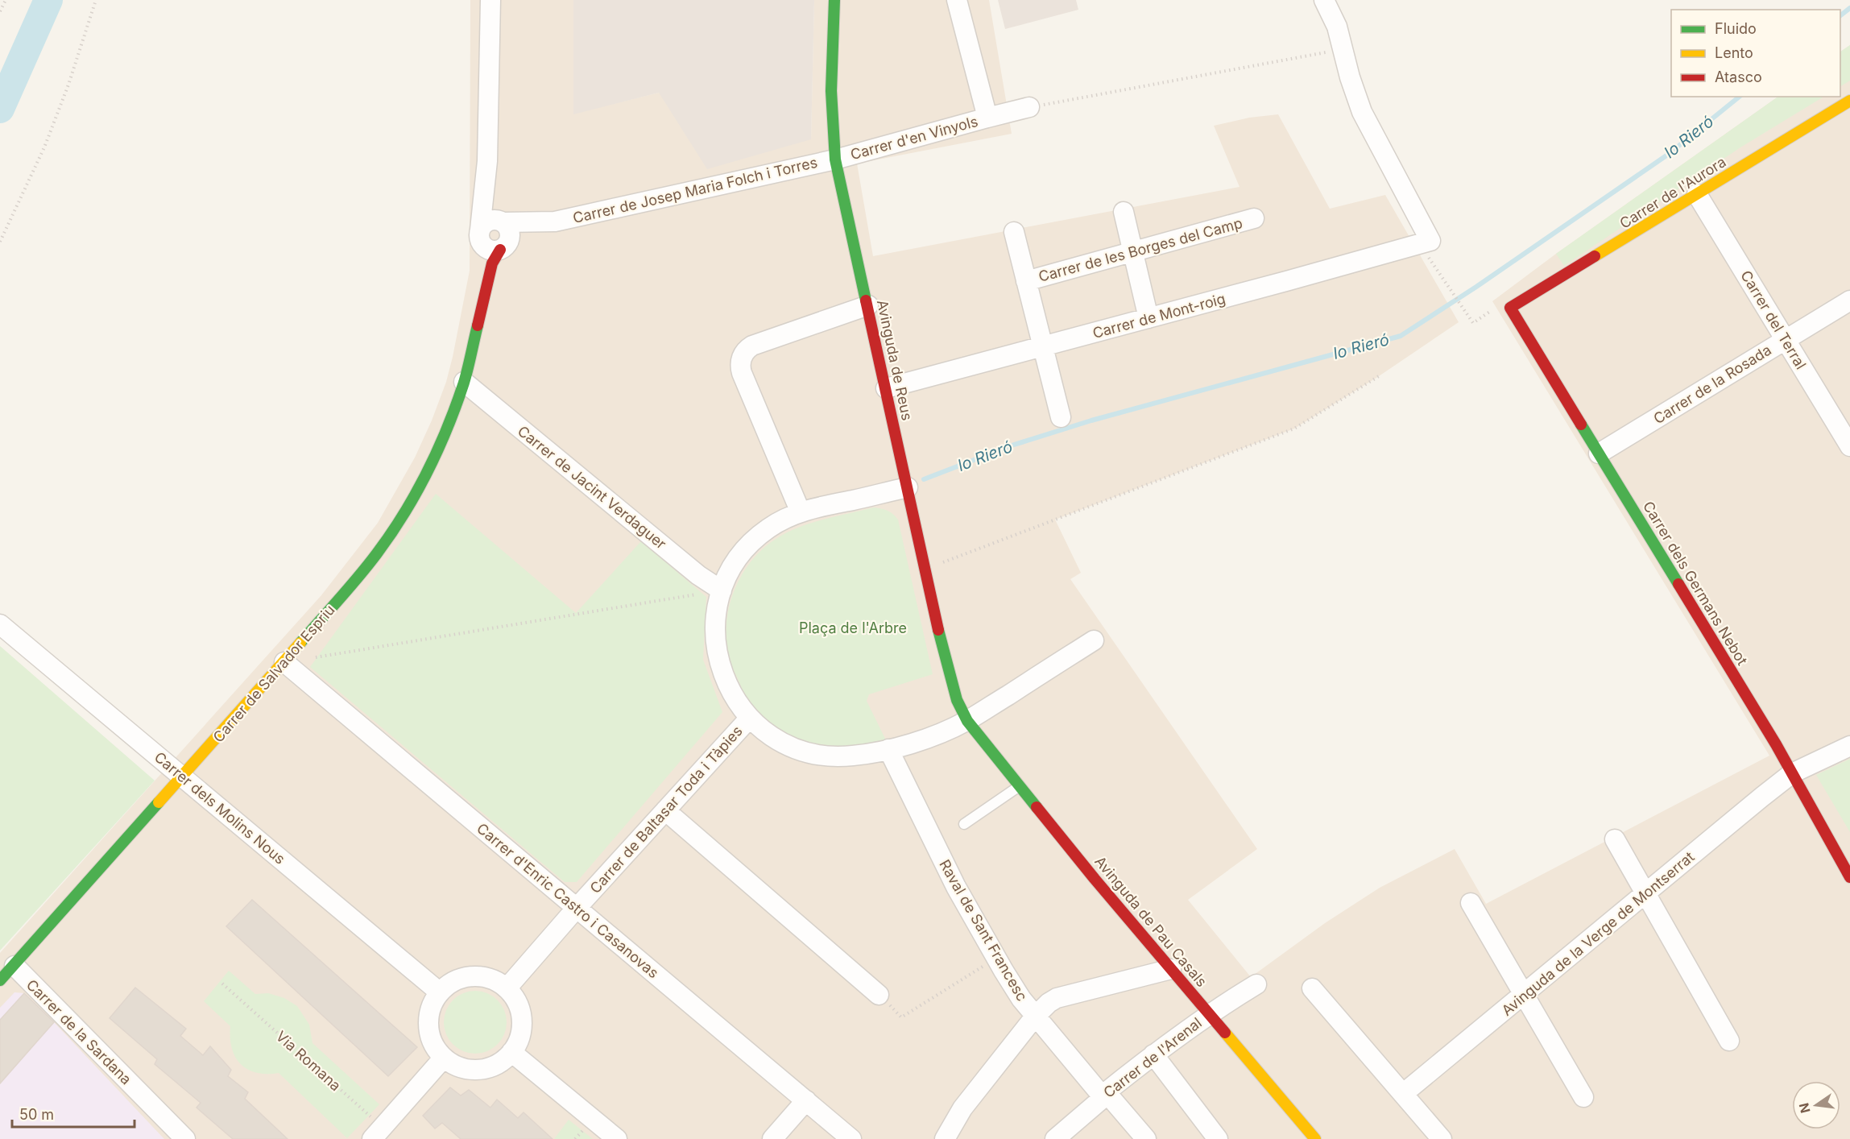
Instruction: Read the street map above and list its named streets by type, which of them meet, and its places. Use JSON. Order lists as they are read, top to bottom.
{
  "streets": {
    "street": [
      "Carrer d'en Vinyols",
      "Carrer de Josep Maria Folch i Torres",
      "Carrer de l'Aurora",
      "Carrer de les Borges del Camp",
      "Carrer de Mont-roig",
      "Carrer del Terral",
      "Avinguda de Reus",
      "Carrer de la Rosada",
      "Carrer de Jacint Verdaguer",
      "Carrer dels Germans Nebot",
      "Carrer de Salvador Espriu",
      "Carrer dels Molins Nous",
      "Carrer de Baltasar Toda i Tàpies",
      "Carrer d'Enric Castro i Casanovas",
      "Avinguda de Pau Casals",
      "Raval de Sant Francesc",
      "Avinguda de la Verge de Montserrat",
      "Carrer de la Sardana",
      "Carrer de l'Arenal"
    ],
    "path": ["Via Romana"]
  },
  "crossings": [
    ["Carrer d'en Vinyols", "Carrer de Josep Maria Folch i Torres"],
    ["Carrer d'en Vinyols", "Avinguda de Reus"],
    ["Carrer de Josep Maria Folch i Torres", "Avinguda de Reus"],
    ["Carrer de Josep Maria Folch i Torres", "Carrer de Salvador Espriu"],
    ["Carrer de l'Aurora", "Carrer del Terral"],
    ["Carrer de l'Aurora", "Carrer dels Germans Nebot"],
    ["Carrer de Mont-roig", "Avinguda de Reus"],
    ["Carrer del Terral", "Carrer de la Rosada"],
    ["Avinguda de Reus", "Avinguda de Pau Casals"],
    ["Carrer de la Rosada", "Carrer dels Germans Nebot"],
    ["Carrer de Jacint Verdaguer", "Carrer de Salvador Espriu"],
    ["Carrer dels Germans Nebot", "Avinguda de la Verge de Montserrat"],
    ["Carrer de Salvador Espriu", "Carrer dels Molins Nous"],
    ["Carrer de Salvador Espriu", "Carrer d'Enric Castro i Casanovas"],
    ["Carrer de Salvador Espriu", "Carrer de la Sardana"],
    ["Carrer dels Molins Nous", "Carrer de Baltasar Toda i Tàpies"],
    ["Carrer de Baltasar Toda i Tàpies", "Carrer d'Enric Castro i Casanovas"],
    ["Avinguda de Pau Casals", "Carrer de l'Arenal"],
    ["Raval de Sant Francesc", "Carrer de l'Arenal"]
  ],
  "water": ["lo Rieró"],
  "parks": ["Plaça de l'Arbre"],
  "legend": ["Fluido", "Lento", "Atasco"],
  "scale_bar": "50 m",
  "north": "left"
}
